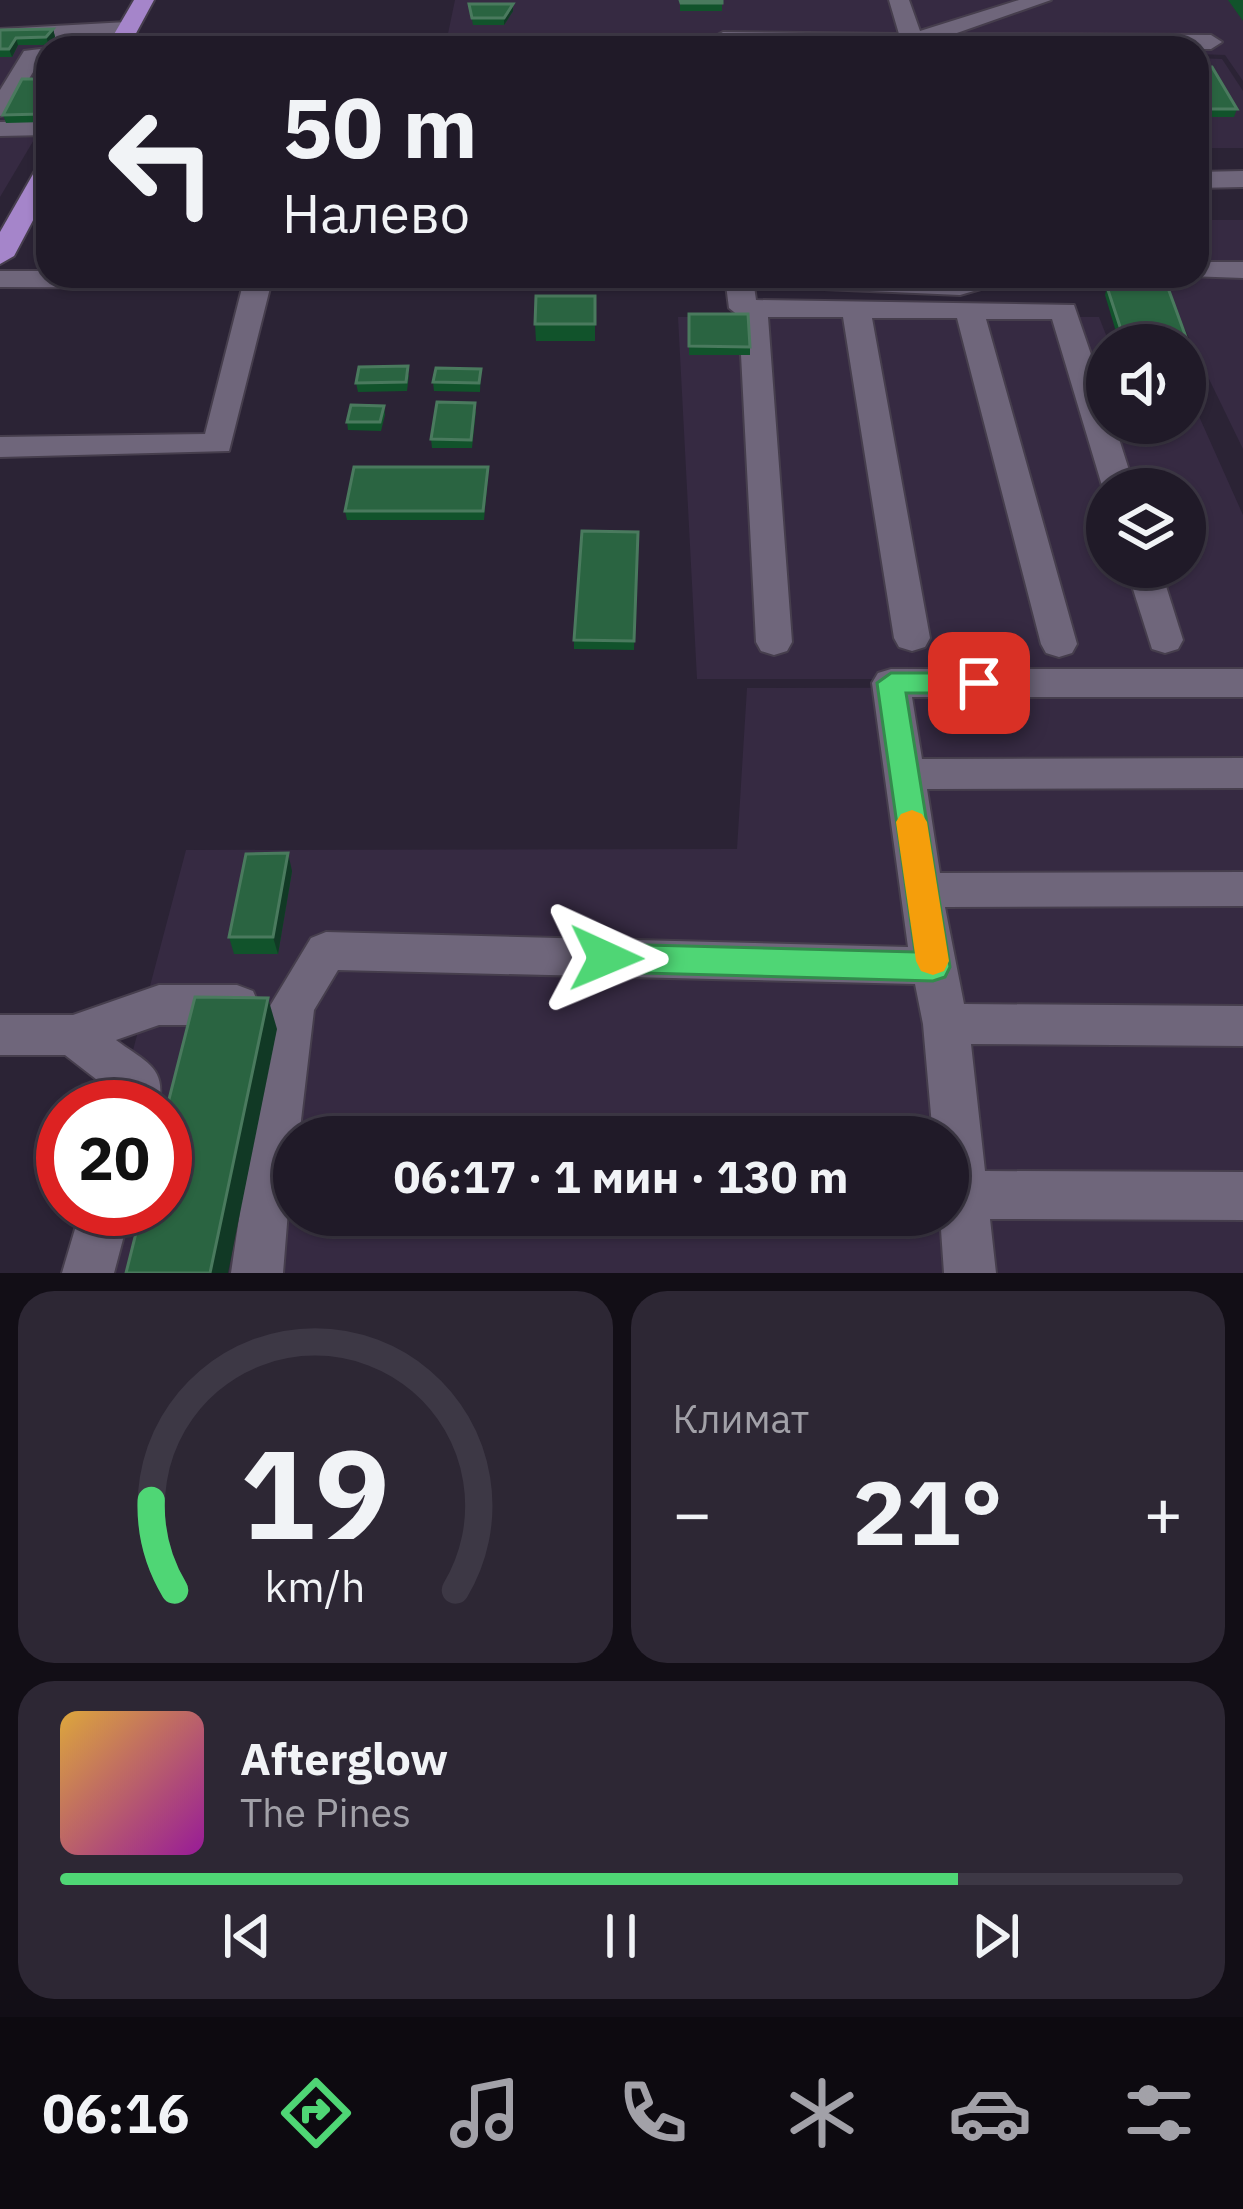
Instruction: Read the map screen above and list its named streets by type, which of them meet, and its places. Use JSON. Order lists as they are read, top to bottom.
{
  "page": {
    "turn": ["50 m", "Налево"],
    "limit": "20",
    "trip": "06:17 · 1 мин · 130 m",
    "tile": "Климат",
    "heat": ["−", "21°", "+"],
    "song": ["Afterglow", "The Pines"],
    "tabs": "06:16",
    "gauge": ["19", "km/h"]
  }
}
